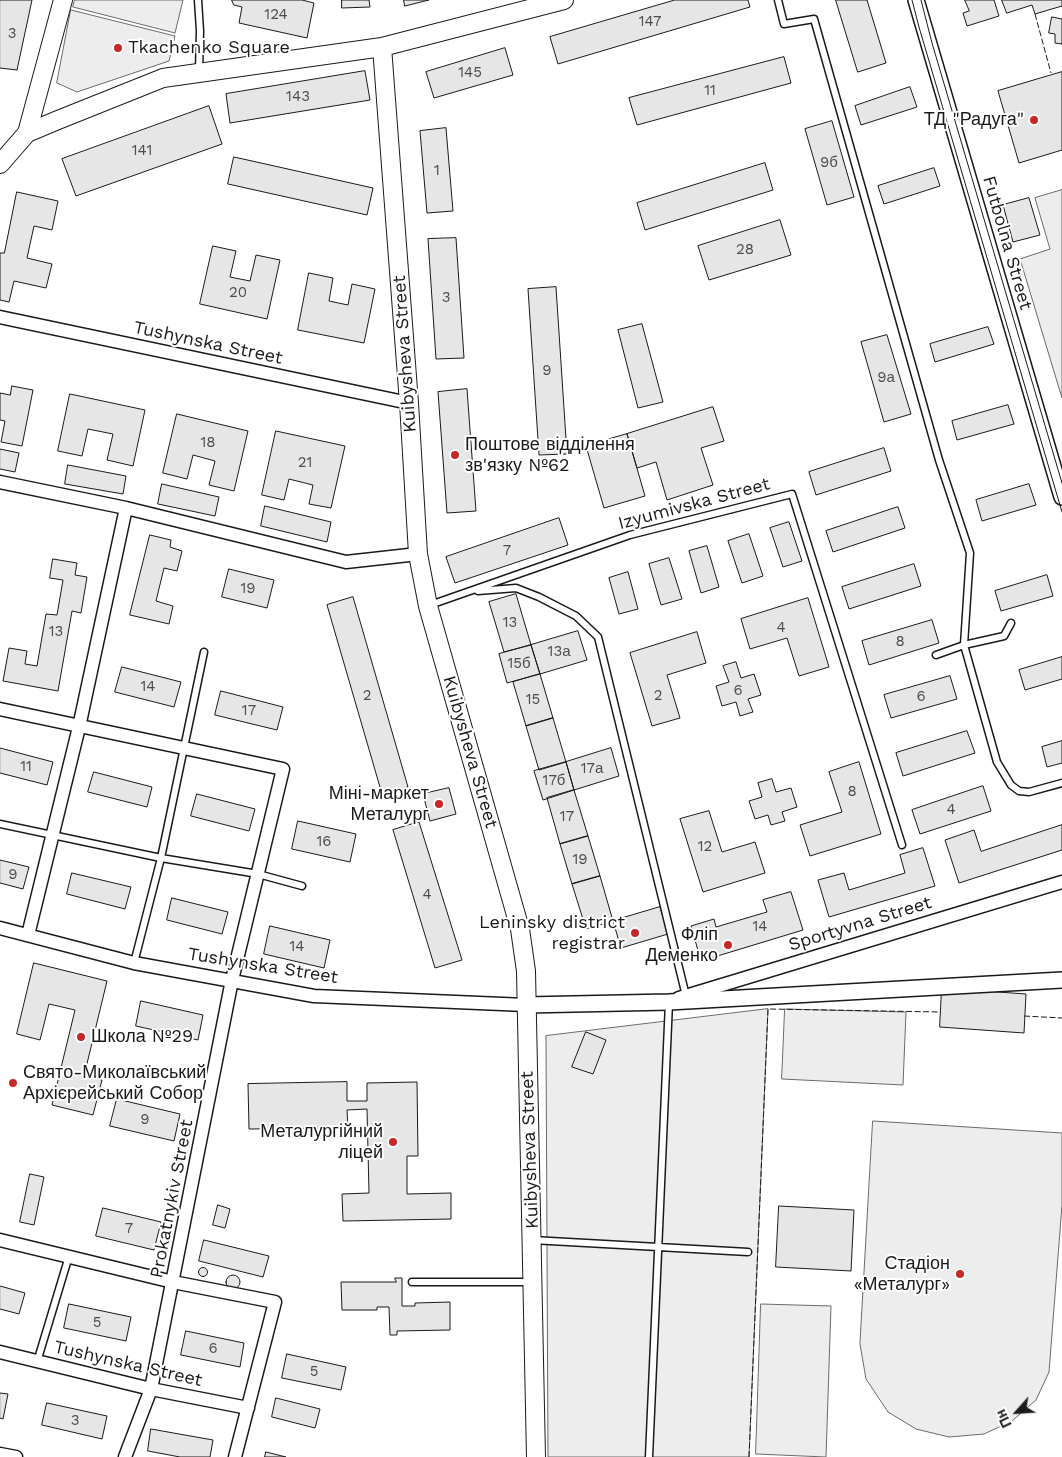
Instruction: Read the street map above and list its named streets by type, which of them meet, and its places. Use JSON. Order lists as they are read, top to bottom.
{
  "streets": {
    "main road": ["Kuibysheva Street"],
    "street": [
      "Futbolna Street",
      "Tushynska Street",
      "Sportyvna Street",
      "Prokatnykiv Street"
    ],
    "lane": ["Izyumivska Street"]
  },
  "crossings": [
    ["Tushynska Street", "Kuibysheva Street"],
    ["Tushynska Street", "Sportyvna Street"],
    ["Tushynska Street", "Prokatnykiv Street"],
    ["Kuibysheva Street", "Izyumivska Street"],
    ["Kuibysheva Street", "Sportyvna Street"]
  ],
  "places": [
    "Tkachenko Square",
    "ТД \"Радуга\"",
    "Поштове відділення зв'язку №62",
    "Міні-маркет Металург",
    "Leninsky district registrar",
    "Фліп Деменко",
    "Школа №29",
    "Свято-Миколаївський Архієрейський Собор",
    "Металургійний ліцей",
    "Стадіон «Металург»"
  ],
  "house_numbers": [
    "124",
    "147",
    "3",
    "145",
    "11",
    "143",
    "141",
    "9б",
    "1",
    "28",
    "20",
    "3",
    "9",
    "9а",
    "18",
    "21",
    "7",
    "19",
    "13",
    "4",
    "13",
    "8",
    "13а",
    "15б",
    "14",
    "6",
    "2",
    "2",
    "6",
    "15",
    "17",
    "11",
    "17а",
    "17б",
    "8",
    "4",
    "17",
    "16",
    "12",
    "19",
    "9",
    "4",
    "14",
    "14",
    "9",
    "7",
    "5",
    "6",
    "5",
    "3"
  ],
  "north": "bottom left"
}
